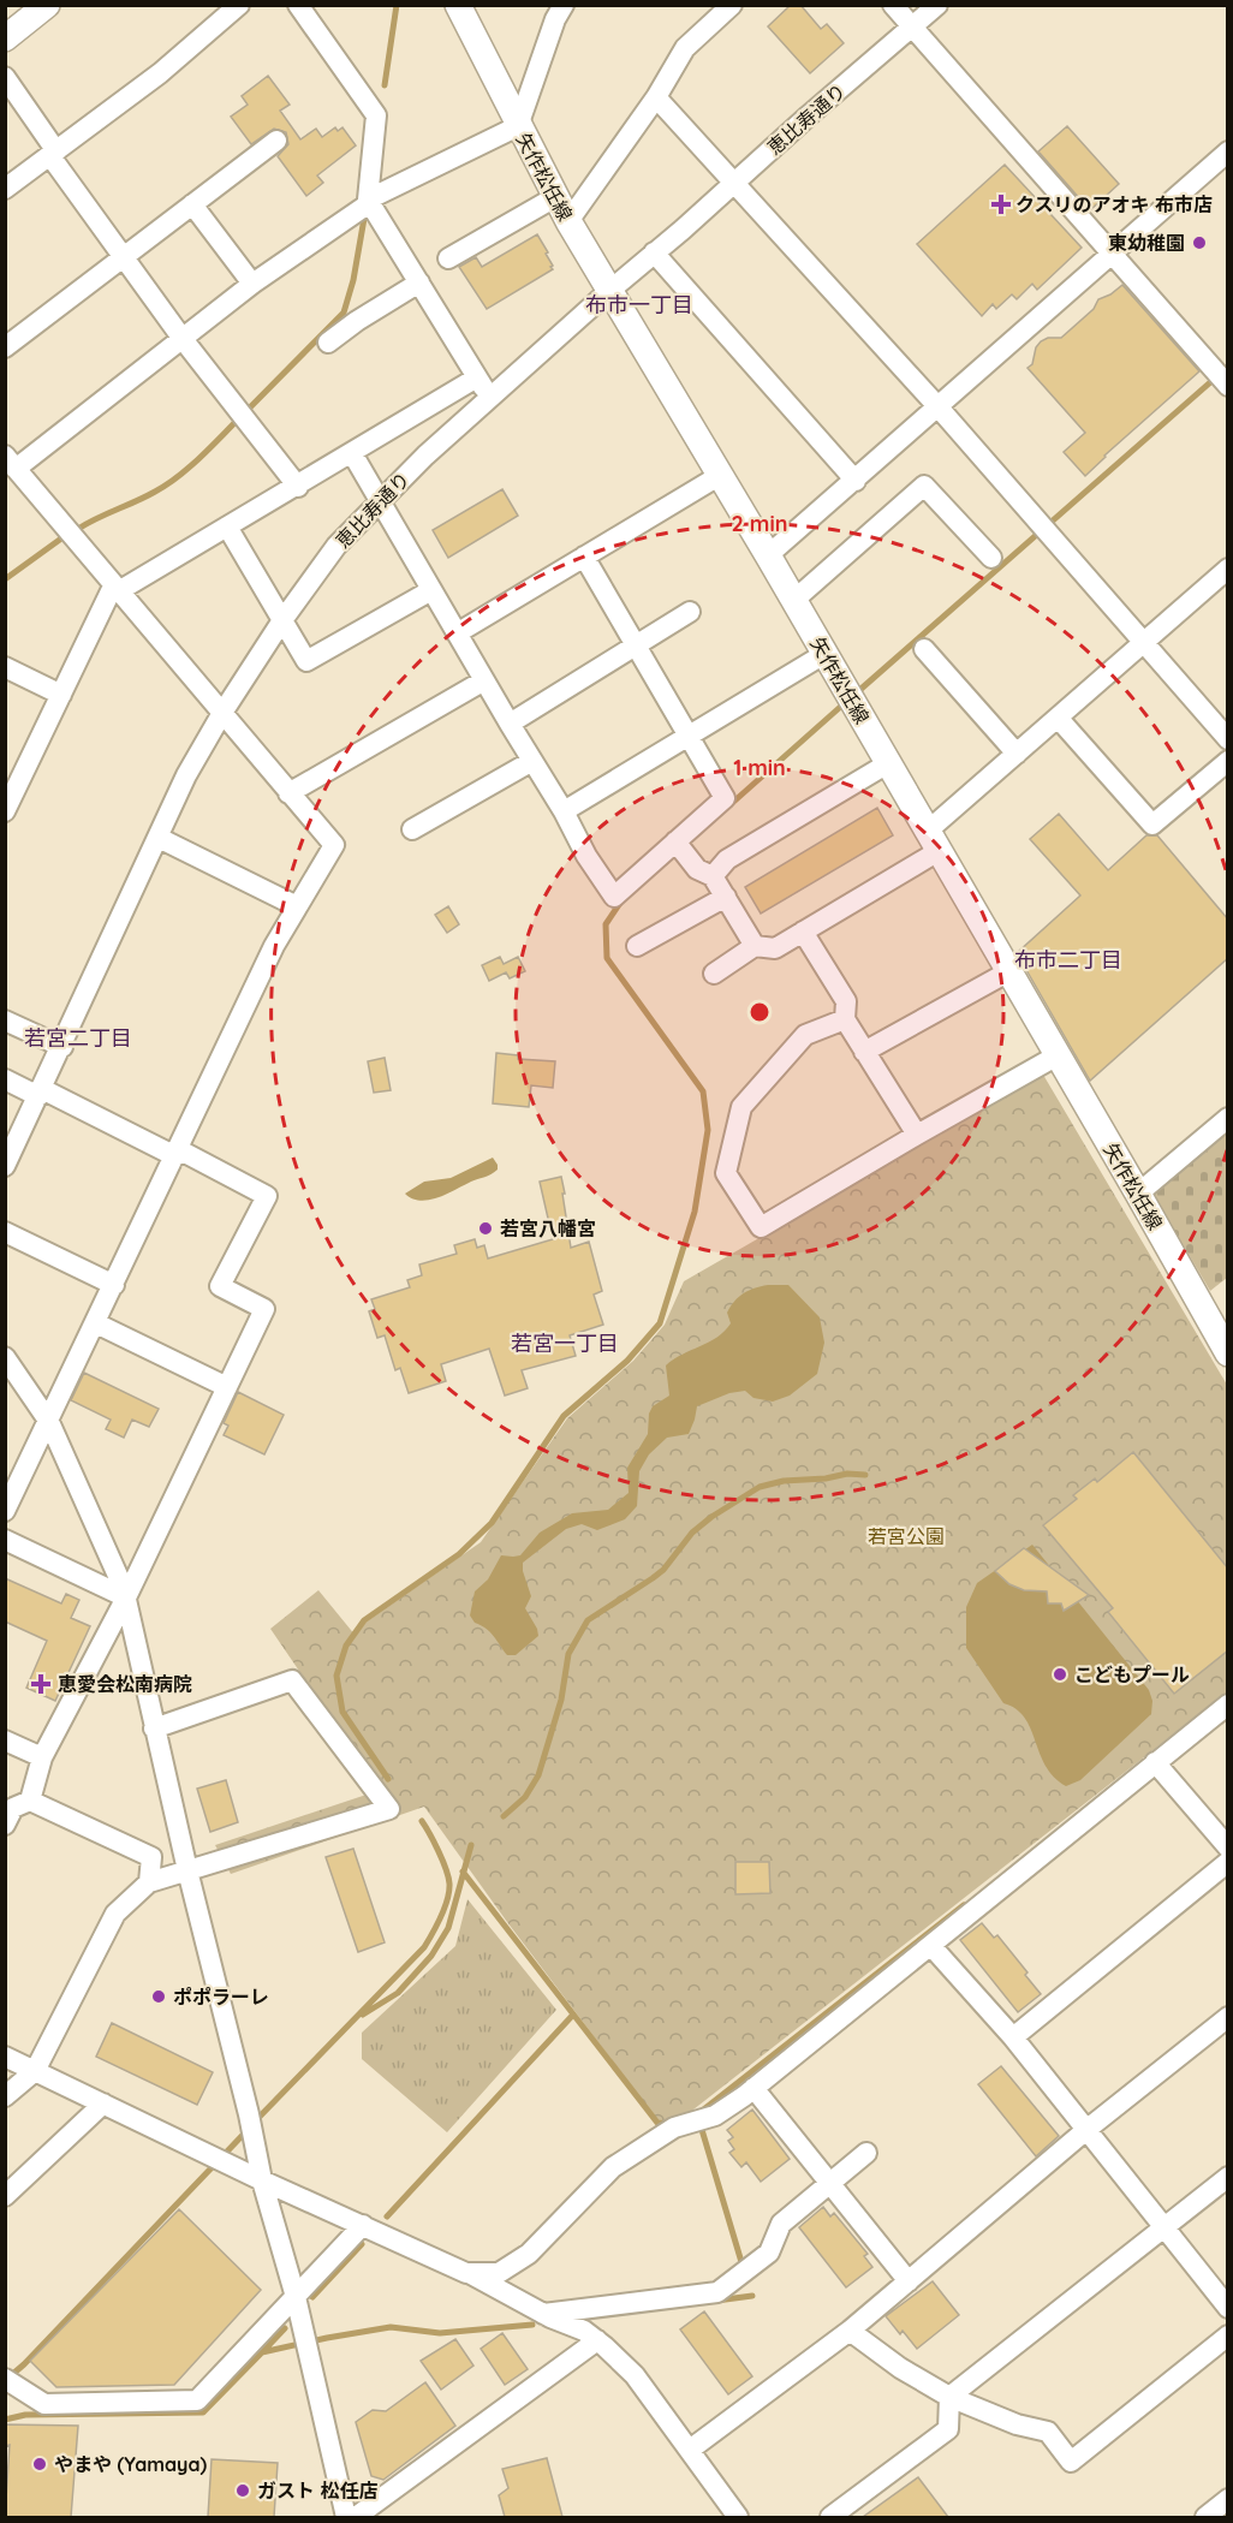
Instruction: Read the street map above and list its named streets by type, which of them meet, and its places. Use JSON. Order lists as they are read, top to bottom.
{
  "streets": {
    "main road": ["矢作松任線"],
    "street": ["恵比寿通り"]
  },
  "crossings": [
    ["恵比寿通り", "矢作松任線"]
  ],
  "districts": [
    "布市一丁目",
    "布市二丁目",
    "若宮二丁目",
    "若宮一丁目"
  ],
  "parks": ["若宮公園"],
  "places": {
    "health": ["クスリのアオキ 布市店", "恵愛会松南病院"],
    "other": [
      "東幼稚園",
      "若宮八幡宮",
      "こどもプール",
      "ポポラーレ",
      "やまや (Yamaya)",
      "ガスト 松任店"
    ]
  },
  "rings": ["2 min", "1 min"]
}
